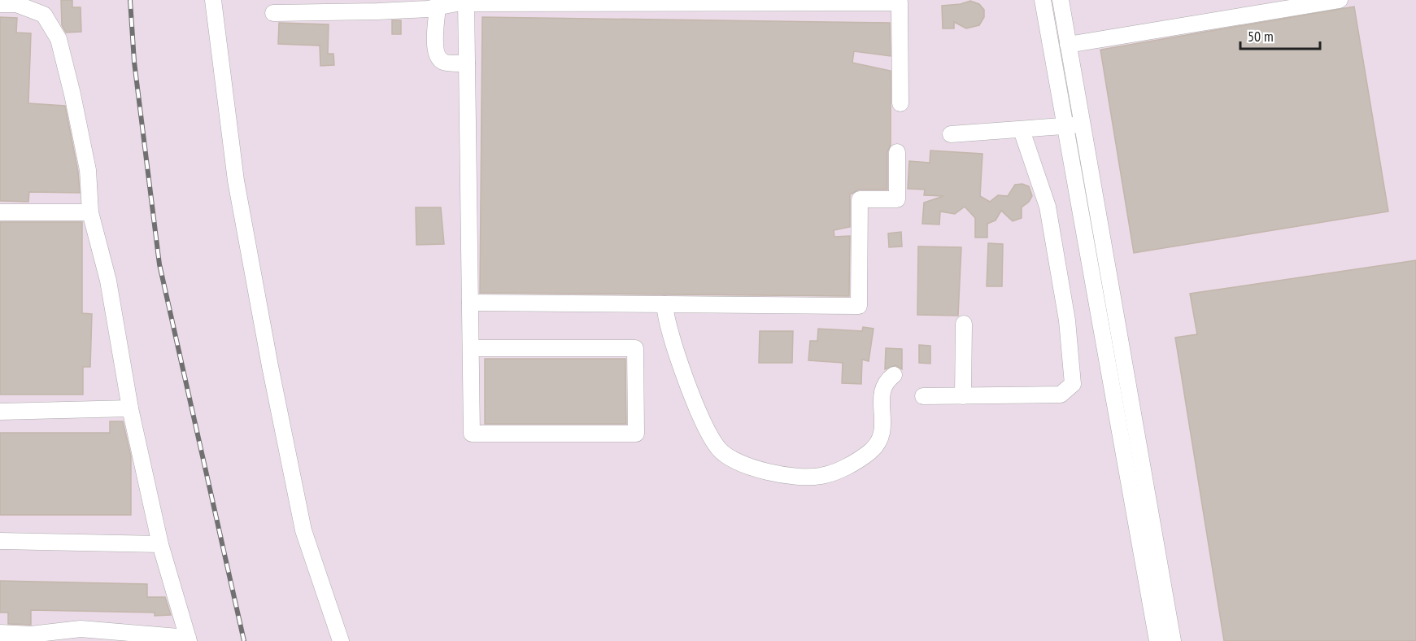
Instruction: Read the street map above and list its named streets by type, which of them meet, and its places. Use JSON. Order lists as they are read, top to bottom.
{
  "scale_bar": "50 m"
}
